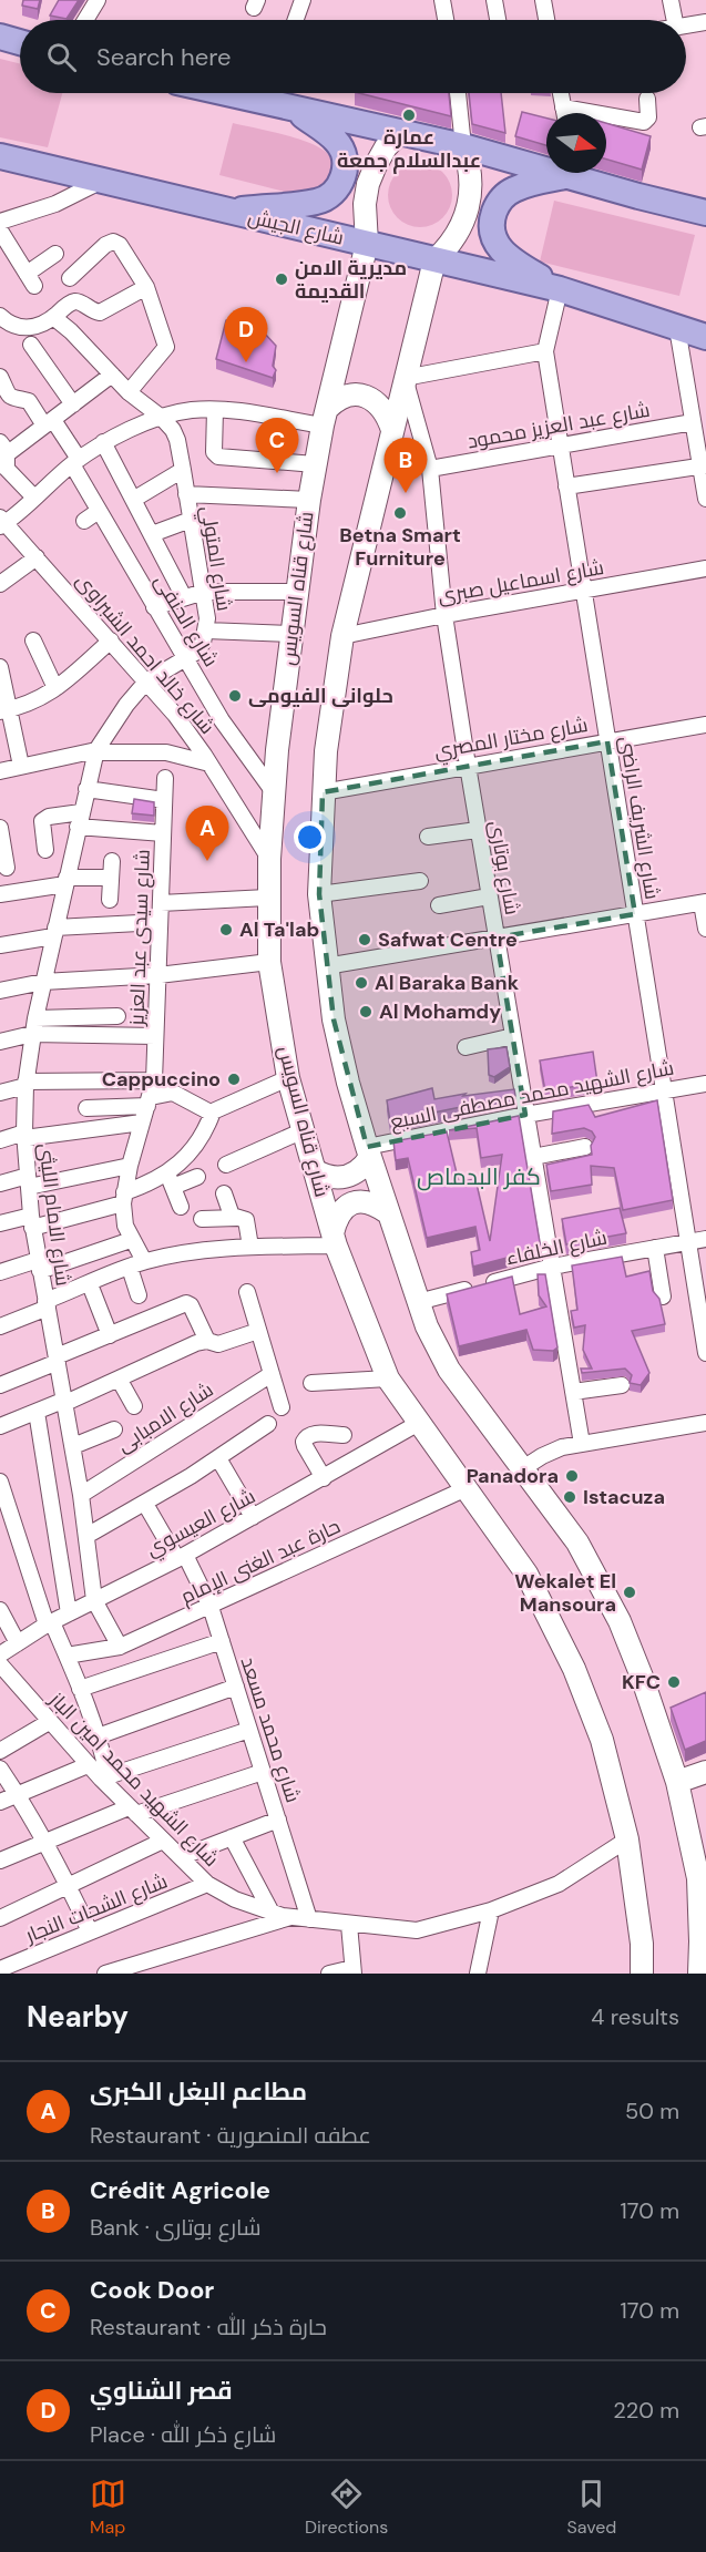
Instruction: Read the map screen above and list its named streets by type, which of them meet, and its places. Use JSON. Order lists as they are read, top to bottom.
{
  "streets": {
    "main road": ["شارع الجيش", "شارع قناه السويس"],
    "street": [
      "شارع عبد العزيز محمود",
      "شارع المتولي",
      "شارع اسماعيل صبرى",
      "شارع الحنفى",
      "شارع خالد احمد الشبراوى",
      "شارع مختار المصري",
      "شارع الشريف الراضى",
      "شارع بوتارى",
      "شارع سيدى عبد العزيز",
      "شارع الشهيد محمد مصطفى السبع",
      "شارع الامام الليثى",
      "شارع الخلفاء",
      "شارع الامبابى",
      "شارع العيسوي",
      "حارة عبد الغنى الإمام",
      "شارع محمد مسعد",
      "شارع الشهيد محمد امين الباز",
      "شارع الشحات النجار"
    ]
  },
  "crossings": [
    ["شارع الجيش", "شارع قناه السويس"],
    ["شارع الجيش", "شارع الشريف الراضى"],
    ["شارع عبد العزيز محمود", "شارع الشريف الراضى"],
    ["شارع عبد العزيز محمود", "شارع بوتارى"],
    ["شارع المتولي", "شارع الحنفى"],
    ["شارع المتولي", "شارع خالد احمد الشبراوى"],
    ["شارع المتولي", "شارع الامام الليثى"],
    ["شارع اسماعيل صبرى", "شارع الشريف الراضى"],
    ["شارع اسماعيل صبرى", "شارع بوتارى"],
    ["شارع قناه السويس", "شارع الحنفى"],
    ["شارع قناه السويس", "شارع خالد احمد الشبراوى"],
    ["شارع قناه السويس", "شارع العيسوي"],
    ["شارع قناه السويس", "حارة عبد الغنى الإمام"],
    ["شارع قناه السويس", "شارع الشهيد محمد امين الباز"],
    ["شارع خالد احمد الشبراوى", "شارع الامام الليثى"],
    ["شارع مختار المصري", "شارع الشريف الراضى"],
    ["شارع مختار المصري", "شارع بوتارى"],
    ["شارع الشريف الراضى", "شارع الشهيد محمد مصطفى السبع"],
    ["شارع الشريف الراضى", "شارع الخلفاء"],
    ["شارع بوتارى", "شارع الشهيد محمد مصطفى السبع"],
    ["شارع بوتارى", "شارع الخلفاء"],
    ["شارع الامام الليثى", "شارع الامبابى"],
    ["شارع الامام الليثى", "شارع العيسوي"],
    ["شارع الامام الليثى", "حارة عبد الغنى الإمام"],
    ["شارع العيسوي", "شارع محمد مسعد"],
    ["حارة عبد الغنى الإمام", "شارع محمد مسعد"],
    ["شارع محمد مسعد", "شارع الشهيد محمد امين الباز"],
    ["شارع الشهيد محمد امين الباز", "شارع الشحات النجار"]
  ],
  "districts": ["كفر البدماص"],
  "places": [
    "عمارة عبدالسلام جمعة",
    "مديرية الامن القديمة",
    "Betna Smart Furniture",
    "حلوانى الفيومى",
    "Al Ta'lab",
    "Safwat Centre",
    "Al Baraka Bank",
    "Al Mohamdy",
    "Cappuccino",
    "Panadora",
    "Istacuza",
    "Wekalet El Mansoura",
    "KFC"
  ],
  "north": "right",
  "page": {
    "search": "Search here",
    "pins": [
      "D",
      "C",
      "B",
      "A"
    ],
    "heading": ["Nearby", "4 results"],
    "list": [
      {
        "mark": "A",
        "name": "مطاعم البغل الكبرى",
        "note": "Restaurant · عطفه المنصورية",
        "value": "50 m"
      },
      {
        "mark": "B",
        "name": "Crédit Agricole",
        "note": "Bank · شارع بوتارى",
        "value": "170 m"
      },
      {
        "mark": "C",
        "name": "Cook Door",
        "note": "Restaurant · حارة ذكر الله",
        "value": "170 m"
      },
      {
        "mark": "D",
        "name": "قصر الشناوي",
        "note": "Place · شارع ذكر الله",
        "value": "220 m"
      }
    ],
    "nav": ["Map", "Directions", "Saved"]
  }
}
